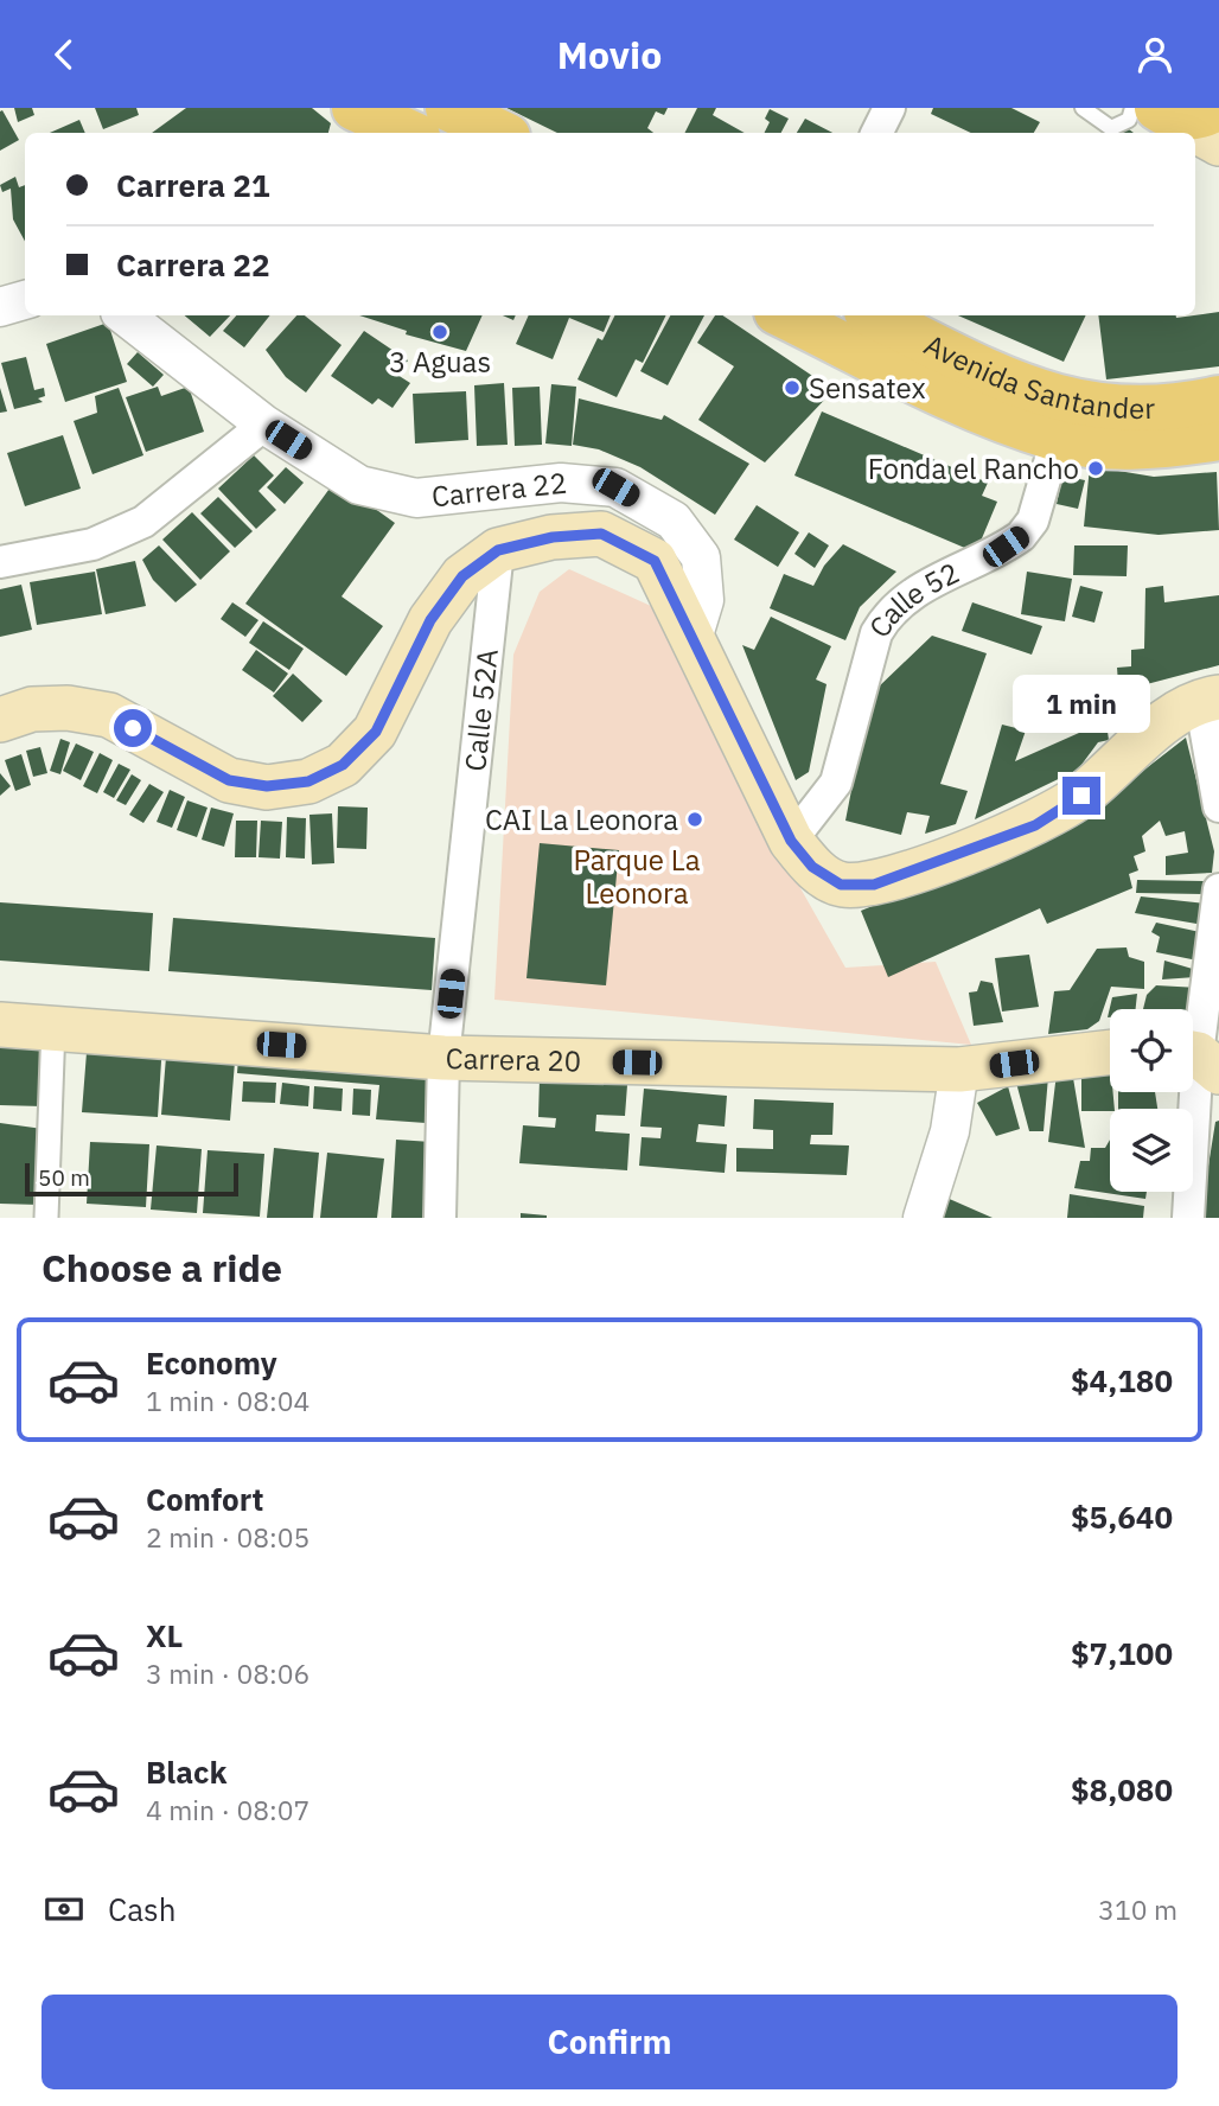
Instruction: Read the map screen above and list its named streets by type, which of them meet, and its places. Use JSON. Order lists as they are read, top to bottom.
{
  "streets": {
    "main road": ["Avenida Santander", "Carrera 20"],
    "street": ["Carrera 22", "Calle 52", "Calle 52A"]
  },
  "crossings": [
    ["Avenida Santander", "Calle 52"],
    ["Calle 52A", "Carrera 20"]
  ],
  "parks": ["Parque La Leonora"],
  "places": [
    "3 Aguas",
    "Sensatex",
    "Fonda el Rancho",
    "CAI La Leonora"
  ],
  "scale_bar": "50 m",
  "page": {
    "header": "Movio",
    "banner": ["Carrera 21", "Carrera 22"],
    "bubble": "1 min",
    "scale": "50 m",
    "heading": "Choose a ride",
    "list": [
      {
        "name": "Economy",
        "note": "1 min · 08:04",
        "value": "$4,180"
      },
      {
        "name": "Comfort",
        "note": "2 min · 08:05",
        "value": "$5,640"
      },
      {
        "name": "XL",
        "note": "3 min · 08:06",
        "value": "$7,100"
      },
      {
        "name": "Black",
        "note": "4 min · 08:07",
        "value": "$8,080"
      }
    ],
    "pay": ["Cash", "310 m"],
    "buttons": "Confirm"
  }
}
